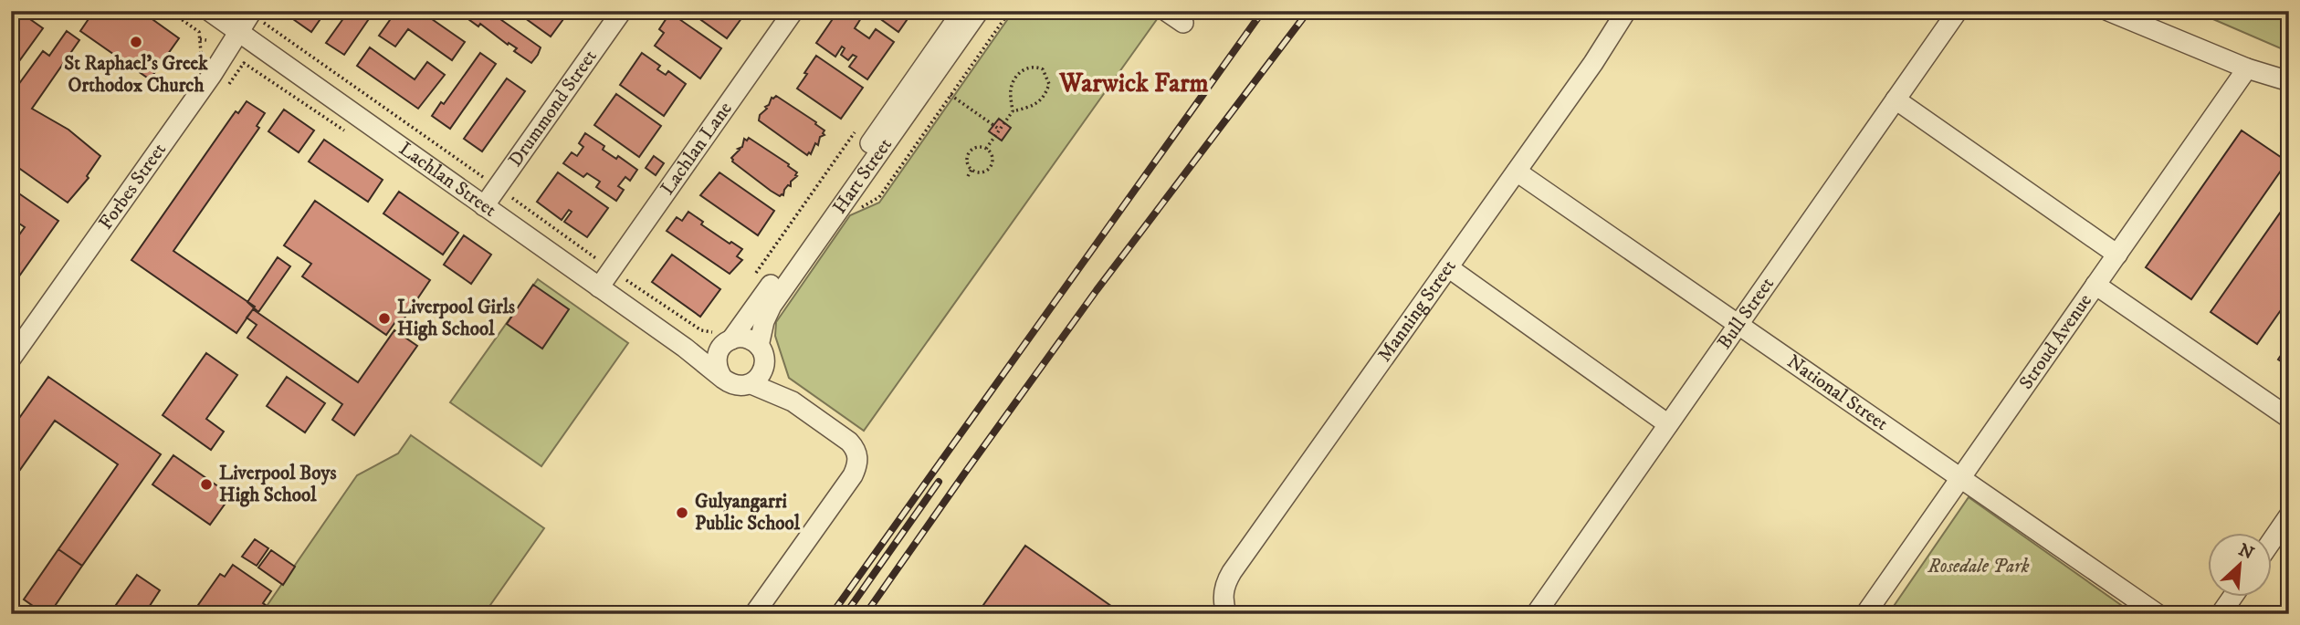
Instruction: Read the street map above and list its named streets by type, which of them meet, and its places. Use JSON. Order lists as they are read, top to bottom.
{
  "streets": {
    "street": [
      "Drummond Street",
      "Lachlan Lane",
      "Hart Street",
      "Lachlan Street",
      "Forbes Street",
      "Manning Street",
      "Bull Street",
      "Stroud Avenue",
      "National Street"
    ]
  },
  "crossings": [
    ["Drummond Street", "Lachlan Street"],
    ["Lachlan Lane", "Lachlan Street"],
    ["Hart Street", "Lachlan Street"],
    ["Lachlan Street", "Forbes Street"],
    ["Manning Street", "National Street"],
    ["Bull Street", "National Street"],
    ["Stroud Avenue", "National Street"]
  ],
  "districts": ["Warwick Farm"],
  "parks": ["Rosedale Park"],
  "places": [
    "St Raphael’s Greek Orthodox Church",
    "Liverpool Girls High School",
    "Liverpool Boys High School",
    "Gulyangarri Public School"
  ],
  "north": "top right"
}
